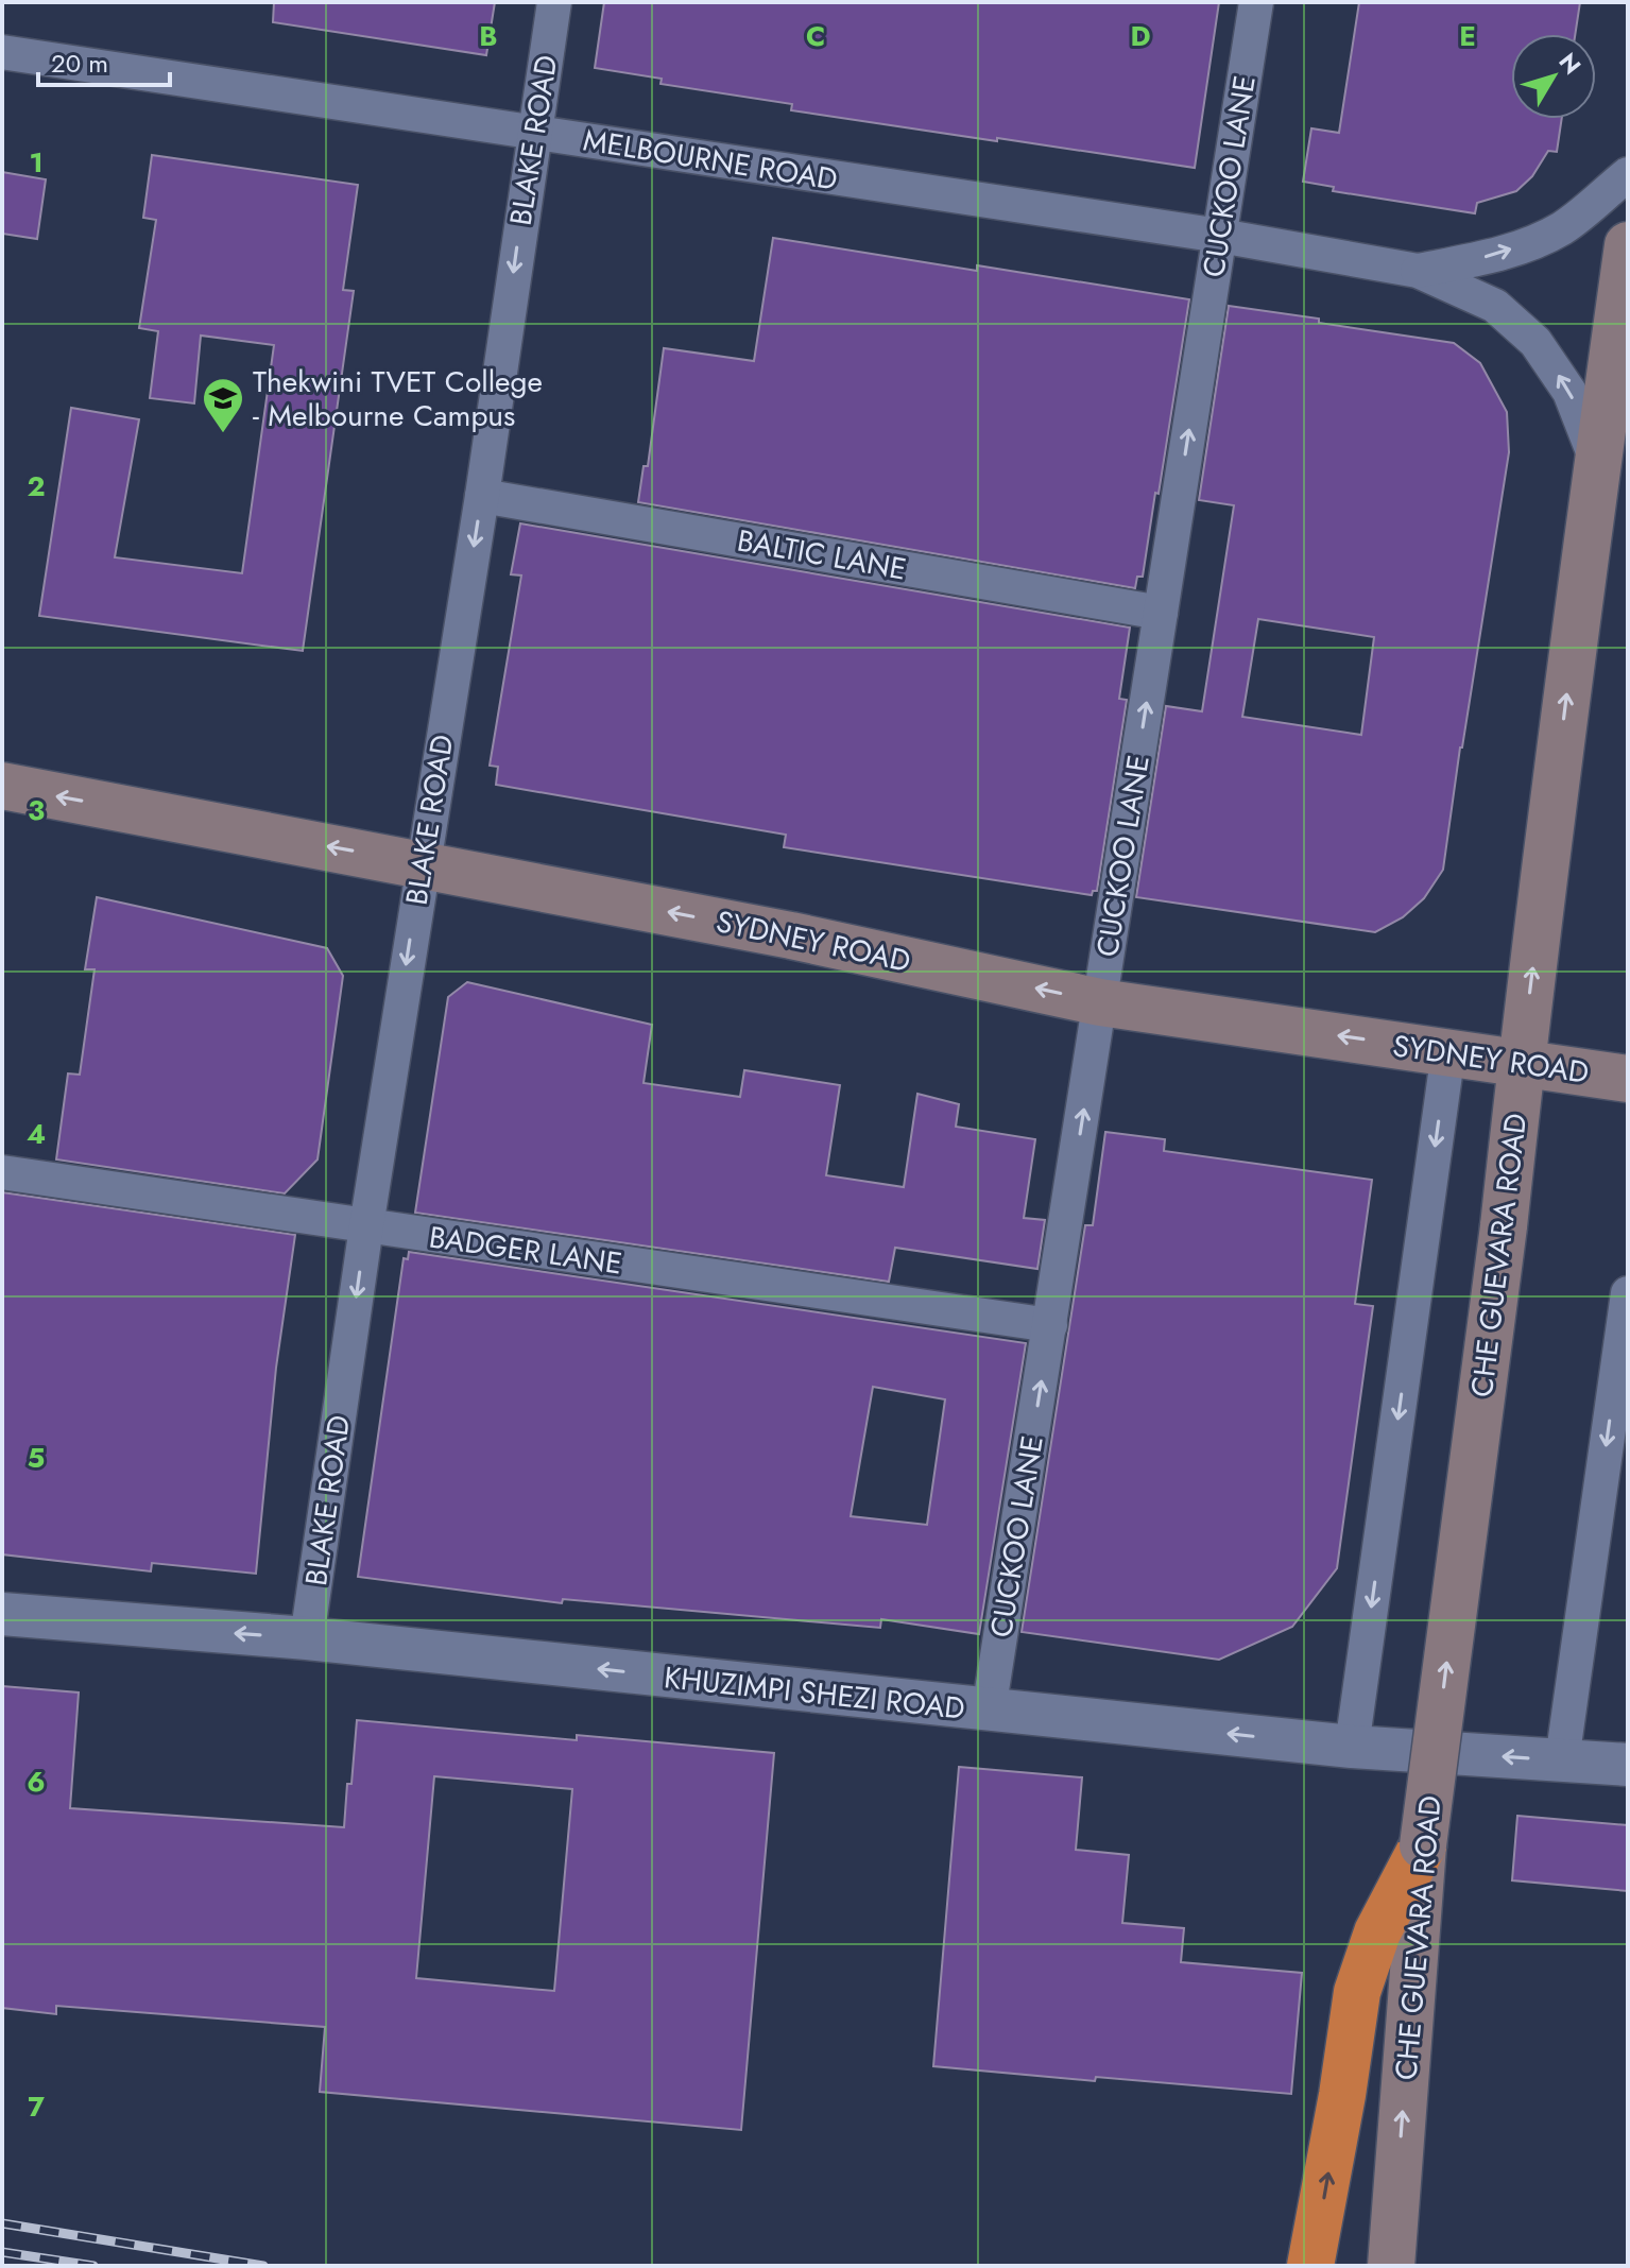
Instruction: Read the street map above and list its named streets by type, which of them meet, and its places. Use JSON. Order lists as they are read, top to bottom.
{
  "streets": {
    "main road": ["SYDNEY ROAD", "CHE GUEVARA ROAD"],
    "street": [
      "BLAKE ROAD",
      "MELBOURNE ROAD",
      "CUCKOO LANE",
      "BALTIC LANE",
      "BADGER LANE",
      "KHUZIMPI SHEZI ROAD"
    ]
  },
  "crossings": [
    ["BLAKE ROAD", "MELBOURNE ROAD"],
    ["BLAKE ROAD", "BALTIC LANE"],
    ["BLAKE ROAD", "SYDNEY ROAD"],
    ["BLAKE ROAD", "BADGER LANE"],
    ["BLAKE ROAD", "KHUZIMPI SHEZI ROAD"],
    ["MELBOURNE ROAD", "CUCKOO LANE"],
    ["MELBOURNE ROAD", "CHE GUEVARA ROAD"],
    ["CUCKOO LANE", "BALTIC LANE"],
    ["CUCKOO LANE", "SYDNEY ROAD"],
    ["CUCKOO LANE", "BADGER LANE"],
    ["CUCKOO LANE", "KHUZIMPI SHEZI ROAD"],
    ["SYDNEY ROAD", "CHE GUEVARA ROAD"]
  ],
  "one_way": [
    "BLAKE ROAD",
    "CUCKOO LANE",
    "SYDNEY ROAD",
    "CHE GUEVARA ROAD",
    "KHUZIMPI SHEZI ROAD"
  ],
  "places": {
    "school or university": ["Thekwini TVET College - Melbourne Campus"]
  },
  "scale_bar": "20 m",
  "north": "top right",
  "grid": {
    "columns": [
      "B",
      "C",
      "D",
      "E"
    ],
    "rows": [
      "1",
      "2",
      "3",
      "4",
      "5",
      "6",
      "7"
    ]
  }
}
